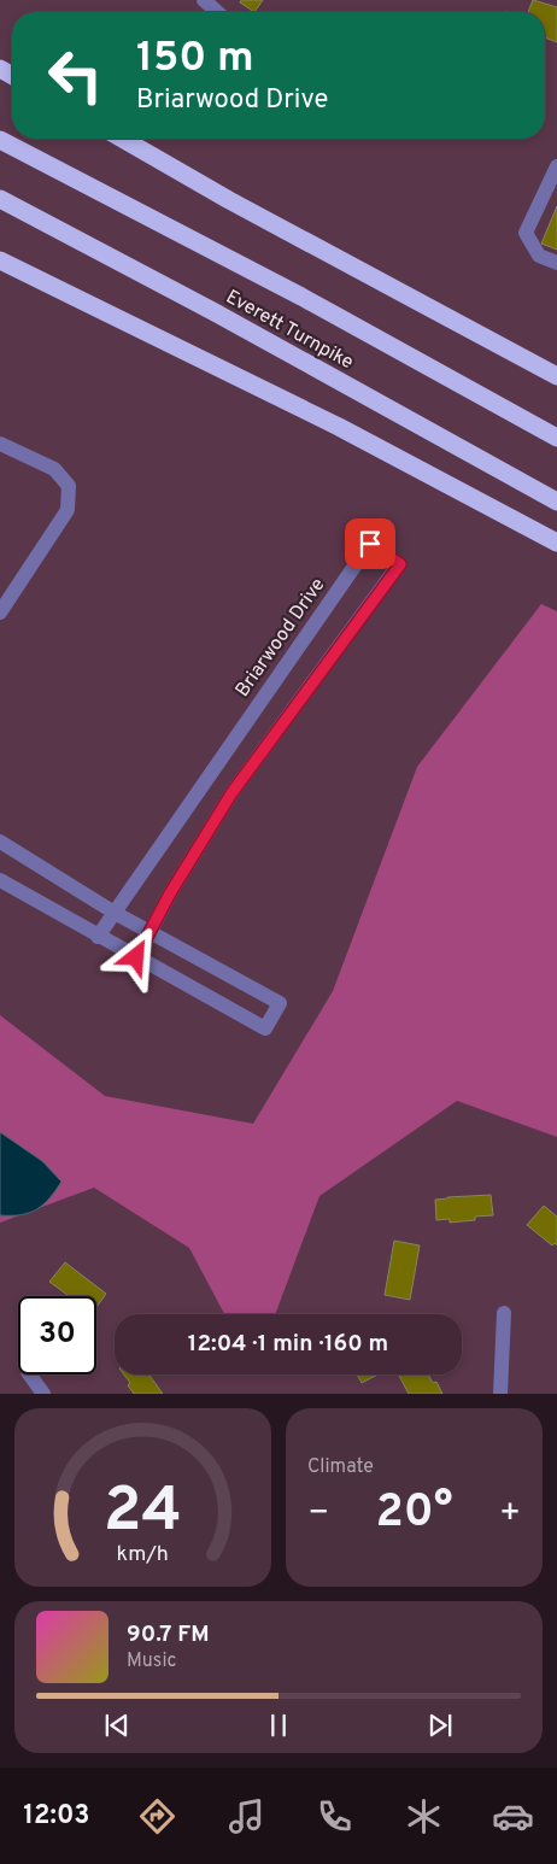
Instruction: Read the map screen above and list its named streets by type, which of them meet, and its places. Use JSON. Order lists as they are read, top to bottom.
{
  "streets": {
    "highway": ["Everett Turnpike"],
    "street": ["Briarwood Drive"]
  },
  "page": {
    "turn": ["150 m", "Briarwood Drive"],
    "limit": "30",
    "trip": "12:04 · 1 min · 160 m",
    "tile": "Climate",
    "heat": ["−", "20°", "+"],
    "song": ["90.7 FM", "Music"],
    "tabs": "12:03",
    "gauge": ["24", "km/h"]
  }
}
